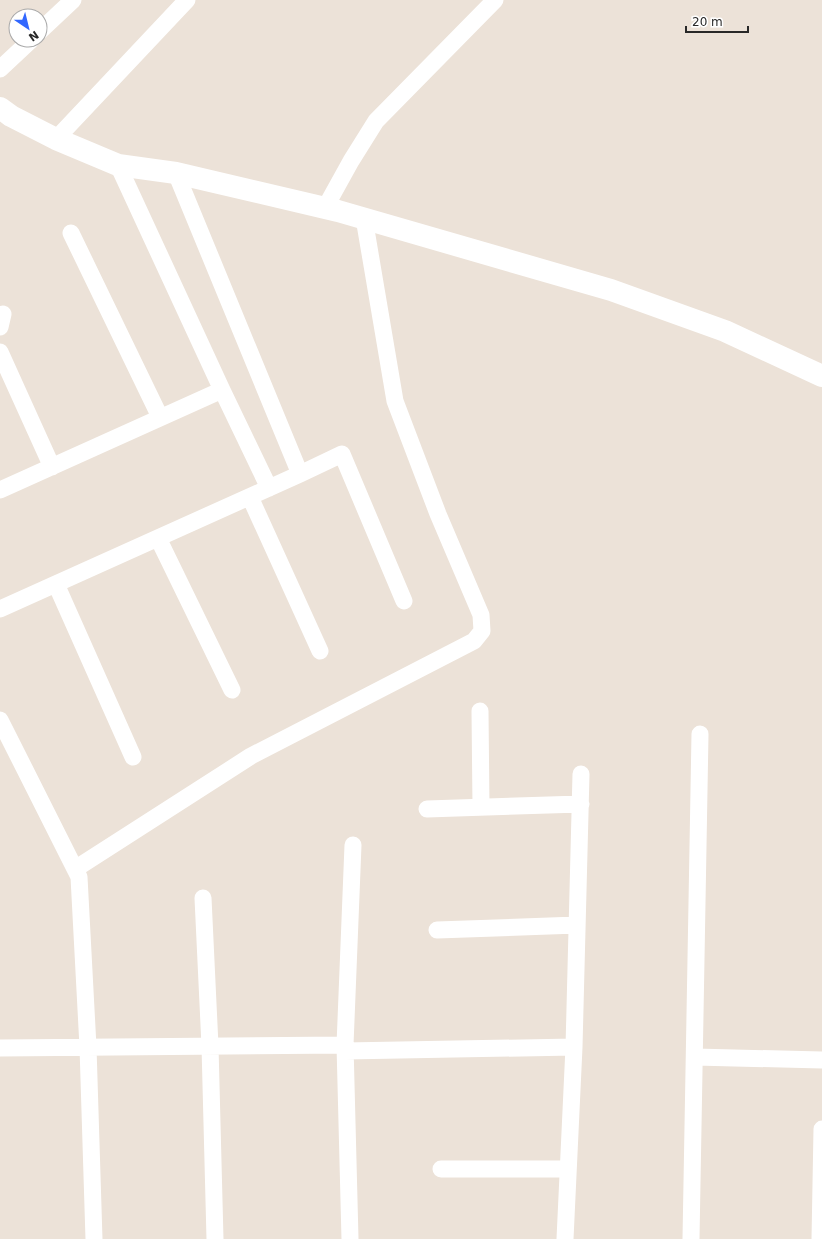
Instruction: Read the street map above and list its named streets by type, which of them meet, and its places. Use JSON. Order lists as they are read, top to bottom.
{
  "scale_bar": "20 m",
  "north": "bottom right"
}
